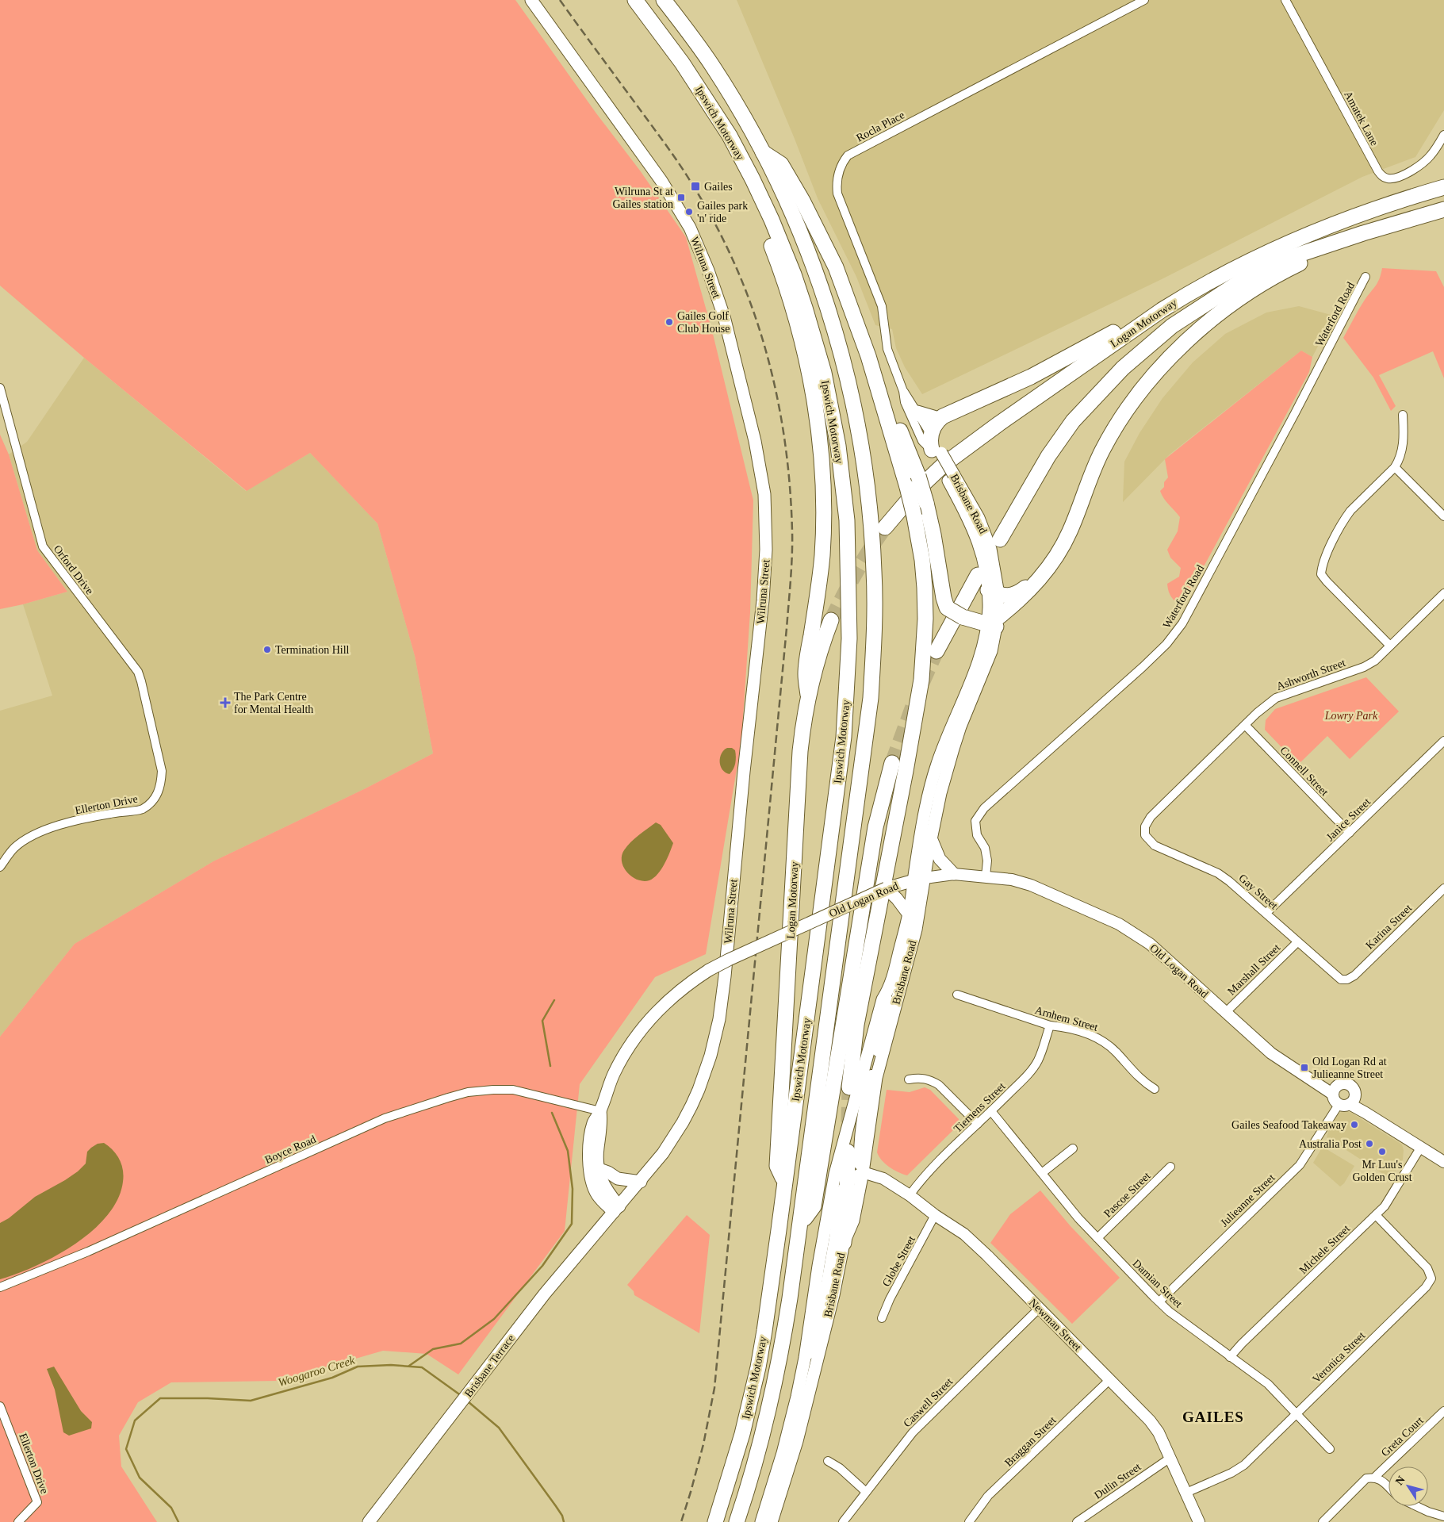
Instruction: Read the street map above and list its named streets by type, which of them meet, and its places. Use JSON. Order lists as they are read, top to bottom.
{
  "streets": {
    "highway": ["Ipswich Motorway", "Logan Motorway"],
    "main road": [
      "Wilruna Street",
      "Brisbane Road",
      "Old Logan Road",
      "Brisbane Terrace"
    ],
    "street": [
      "Amatek Lane",
      "Rocla Place",
      "Waterford Road",
      "Orford Drive",
      "Ashworth Street",
      "Connell Street",
      "Ellerton Drive",
      "Janice Street",
      "Gay Street",
      "Karina Street",
      "Marshall Street",
      "Arnhem Street",
      "Tiemens Street",
      "Boyce Road",
      "Pascoe Street",
      "Julieanne Street",
      "Michele Street",
      "Globe Street",
      "Damian Street",
      "Newman Street",
      "Veronica Street",
      "Caswell Street",
      "Greta Court",
      "Braggan Street",
      "Dulin Street"
    ]
  },
  "crossings": [
    ["Ipswich Motorway", "Logan Motorway"],
    ["Rocla Place", "Brisbane Road"],
    ["Wilruna Street", "Old Logan Road"],
    ["Wilruna Street", "Brisbane Terrace"],
    ["Waterford Road", "Old Logan Road"],
    ["Brisbane Road", "Old Logan Road"],
    ["Brisbane Road", "Newman Street"],
    ["Orford Drive", "Ellerton Drive"],
    ["Ashworth Street", "Connell Street"],
    ["Ashworth Street", "Gay Street"],
    ["Connell Street", "Janice Street"],
    ["Janice Street", "Gay Street"],
    ["Gay Street", "Karina Street"],
    ["Gay Street", "Marshall Street"],
    ["Old Logan Road", "Marshall Street"],
    ["Old Logan Road", "Boyce Road"],
    ["Old Logan Road", "Julieanne Street"],
    ["Old Logan Road", "Brisbane Terrace"],
    ["Arnhem Street", "Tiemens Street"],
    ["Tiemens Street", "Damian Street"],
    ["Tiemens Street", "Newman Street"],
    ["Pascoe Street", "Damian Street"],
    ["Julieanne Street", "Damian Street"],
    ["Michele Street", "Damian Street"],
    ["Michele Street", "Veronica Street"],
    ["Globe Street", "Newman Street"],
    ["Damian Street", "Veronica Street"],
    ["Newman Street", "Veronica Street"],
    ["Newman Street", "Caswell Street"],
    ["Newman Street", "Braggan Street"],
    ["Newman Street", "Dulin Street"]
  ],
  "districts": ["GAILES"],
  "water": ["Woogaroo Creek"],
  "parks": ["Lowry Park"],
  "places": {
    "transit": ["Gailes", "Wilruna St at Gailes station", "Old Logan Rd at Julieanne Street"],
    "other": [
      "Gailes park 'n' ride",
      "Gailes Golf Club House",
      "Termination Hill",
      "Gailes Seafood Takeaway",
      "Australia Post",
      "Mr Luu's Golden Crust"
    ],
    "health": ["The Park Centre for Mental Health"]
  },
  "north": "top left"
}
